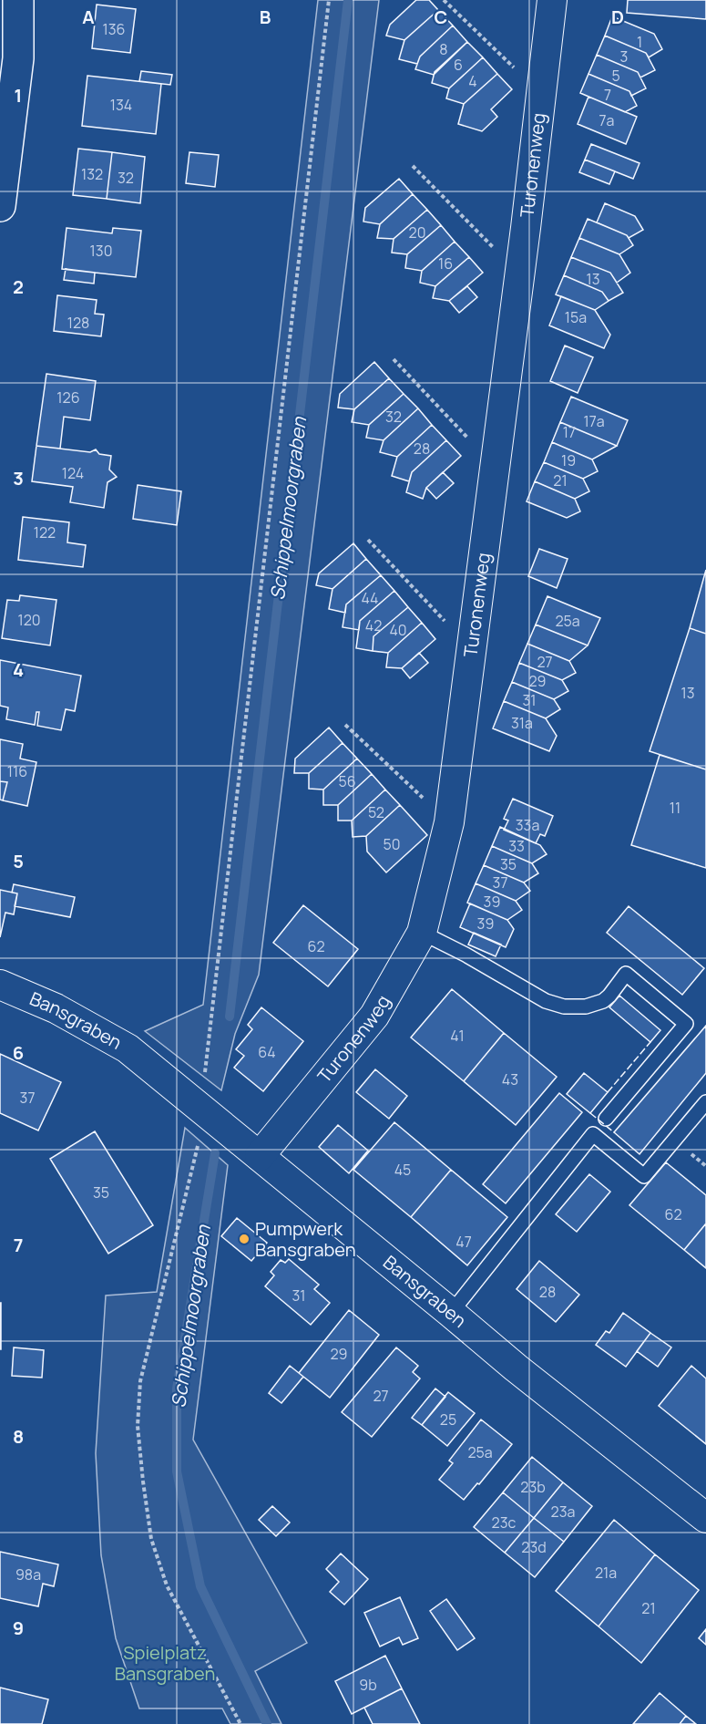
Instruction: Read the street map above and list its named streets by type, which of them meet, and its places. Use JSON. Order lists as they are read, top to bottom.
{
  "streets": {
    "street": ["Turonenweg", "Bansgraben"]
  },
  "crossings": [
    ["Turonenweg", "Bansgraben"]
  ],
  "water": ["Schippelmoorgraben"],
  "parks": ["Spielplatz Bansgraben"],
  "places": ["Pumpwerk Bansgraben"],
  "house_numbers": [
    "136",
    "1",
    "8",
    "3",
    "6",
    "5",
    "4",
    "7",
    "134",
    "7a",
    "132",
    "32",
    "20",
    "130",
    "16",
    "13",
    "15a",
    "128",
    "126",
    "32",
    "17a",
    "17",
    "28",
    "19",
    "124",
    "21",
    "122",
    "44",
    "120",
    "25a",
    "42",
    "40",
    "27",
    "29",
    "13",
    "31",
    "31a",
    "116",
    "56",
    "11",
    "52",
    "33a",
    "50",
    "33",
    "35",
    "37",
    "39",
    "39",
    "62",
    "41",
    "64",
    "43",
    "37",
    "45",
    "35",
    "62",
    "47",
    "28",
    "31",
    "29",
    "27",
    "25",
    "25a",
    "23b",
    "23a",
    "23c",
    "23d",
    "21a",
    "98a",
    "21",
    "9b"
  ],
  "grid": {
    "columns": [
      "A",
      "B",
      "C",
      "D"
    ],
    "rows": [
      "1",
      "2",
      "3",
      "4",
      "5",
      "6",
      "7",
      "8",
      "9"
    ]
  }
}
